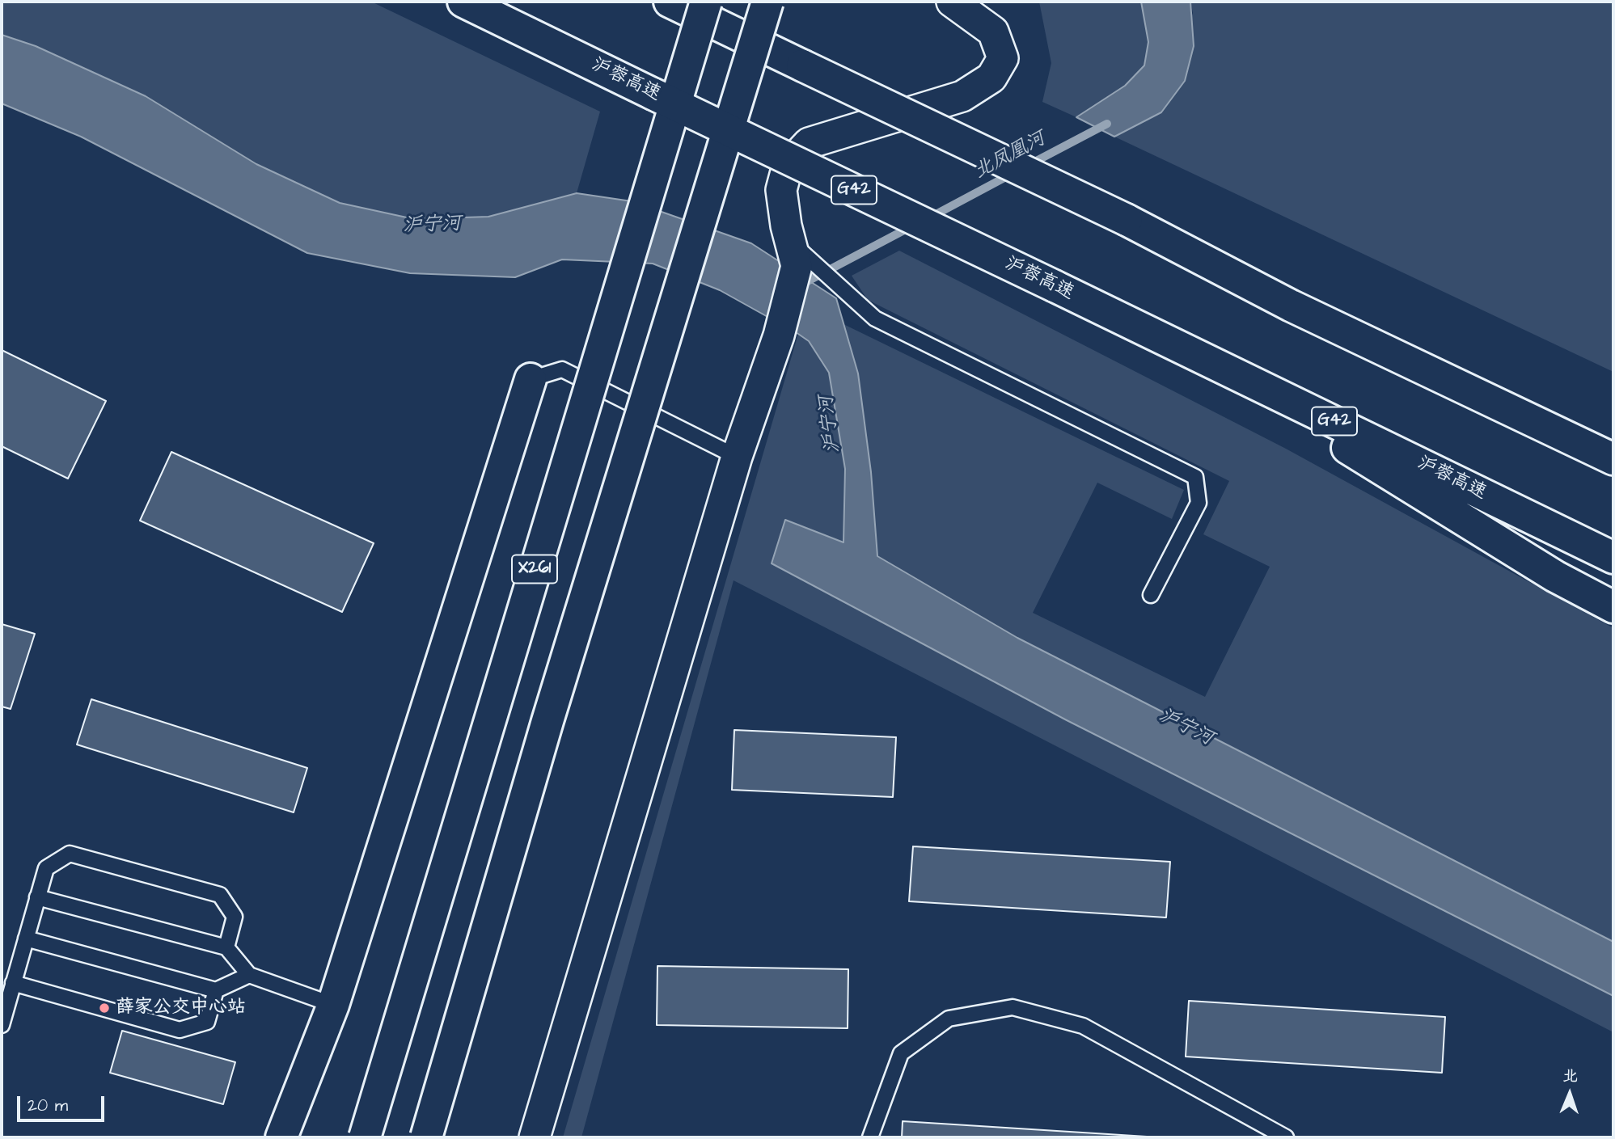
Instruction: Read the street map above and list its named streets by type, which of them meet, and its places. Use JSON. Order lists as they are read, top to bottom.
{
  "streets": {
    "main road": ["沪蓉高速", "G42", "X261"]
  },
  "water": ["北凤凰河", "沪宁河"],
  "places": ["薛家公交中心站"],
  "scale_bar": "20 m",
  "north": "top"
}
